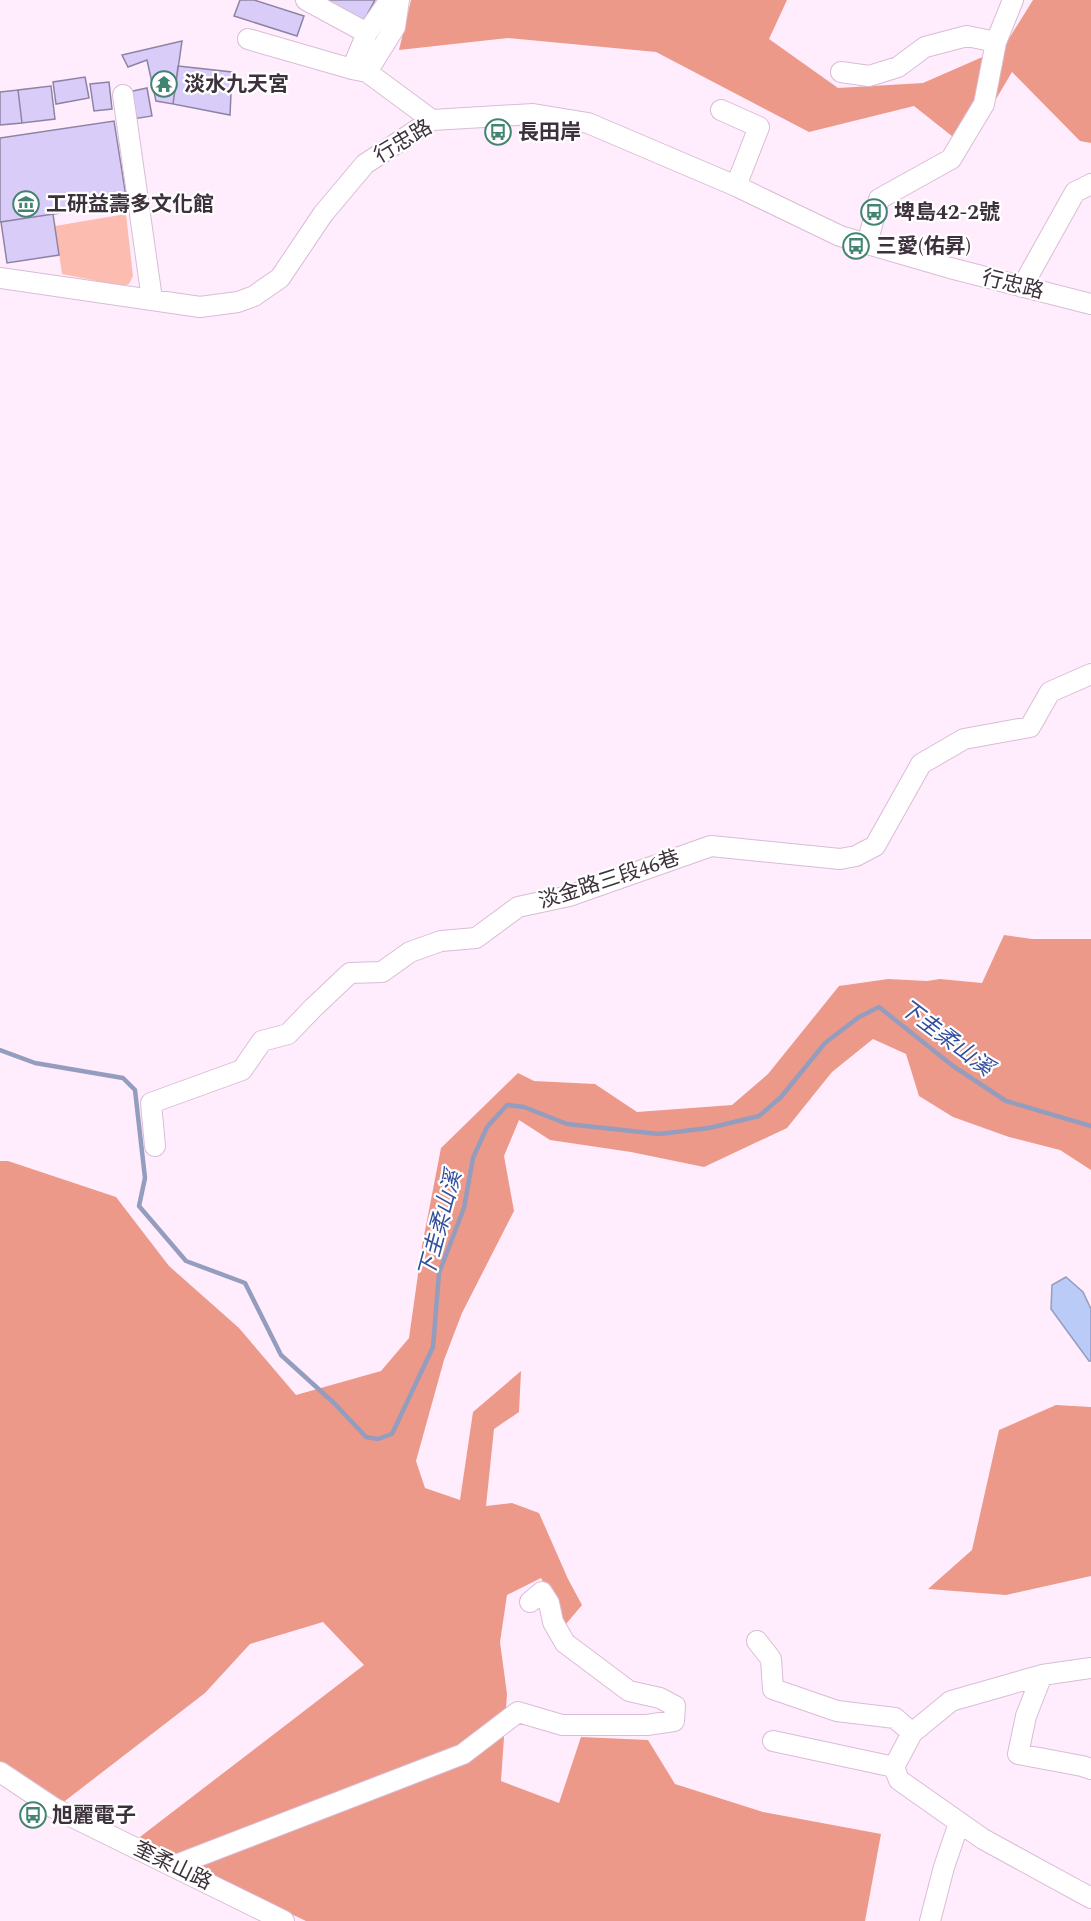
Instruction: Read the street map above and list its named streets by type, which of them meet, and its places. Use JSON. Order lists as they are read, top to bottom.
{
  "streets": {
    "street": ["行忠路", "淡金路三段46巷", "奎柔山路"]
  },
  "water": ["下圭柔山溪"],
  "places": {
    "temple": ["淡水九天宮"],
    "bus stop": [
      "長田岸",
      "埤島42-2號",
      "三愛(佑昇)",
      "旭麗電子"
    ],
    "museum": ["工研益壽多文化館"]
  }
}
